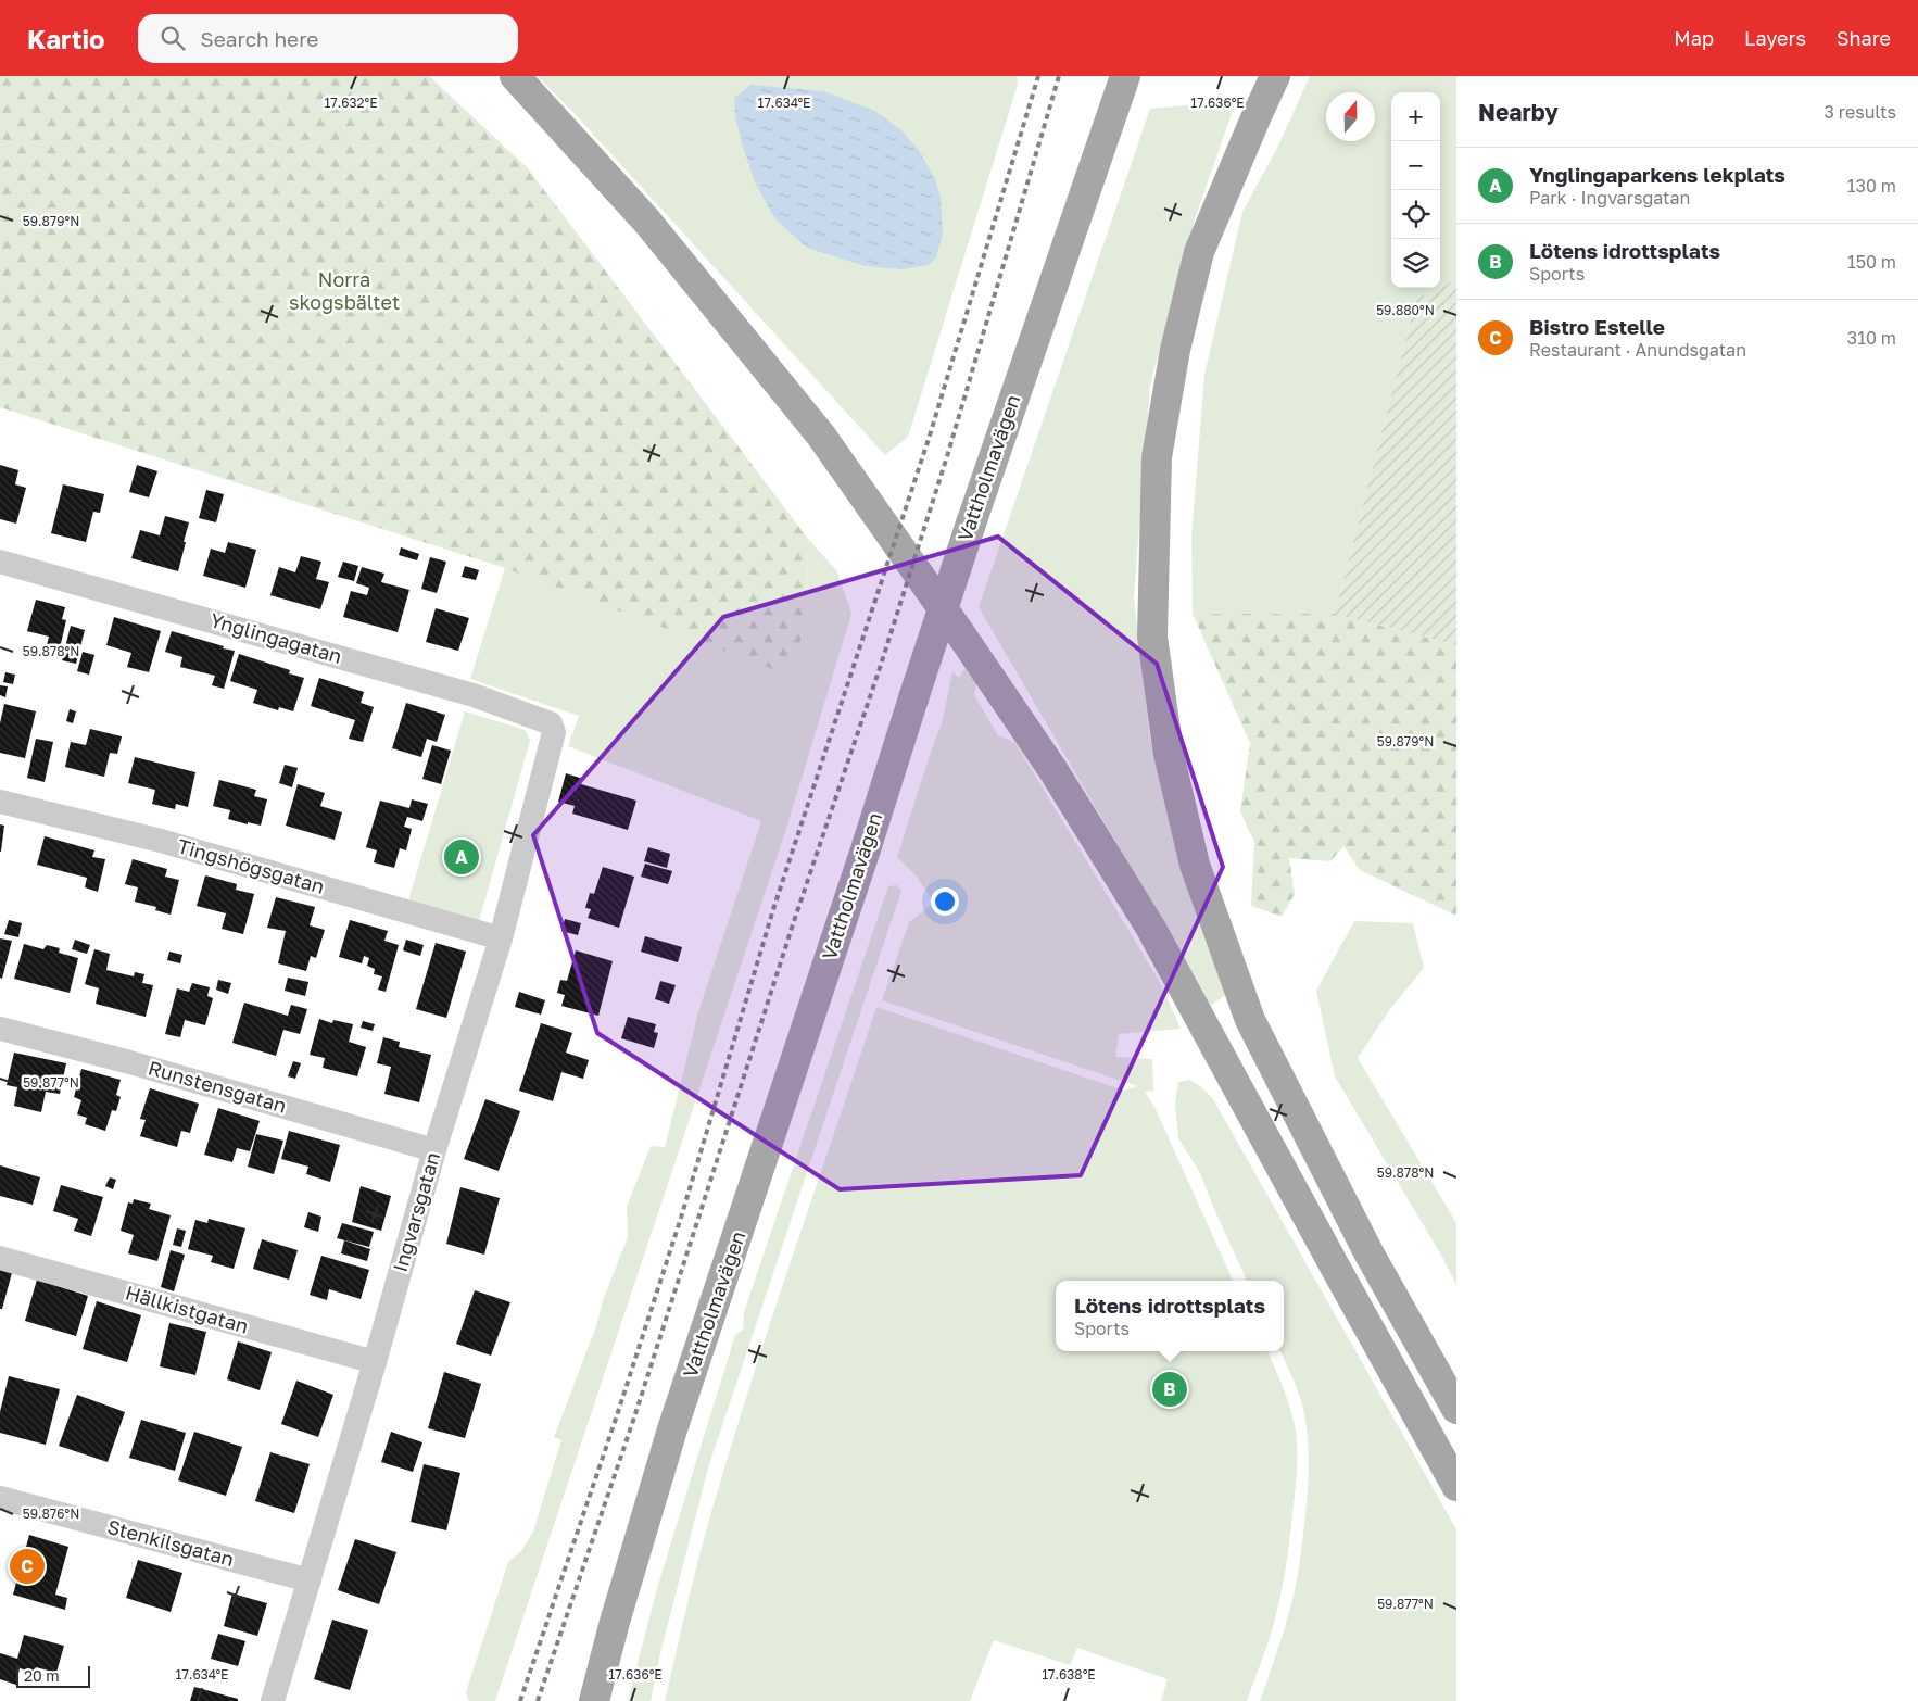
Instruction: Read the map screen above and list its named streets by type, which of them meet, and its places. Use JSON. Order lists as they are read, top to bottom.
{
  "streets": {
    "main road": ["Vattholmavägen"],
    "street": [
      "Ynglingagatan",
      "Tingshögsgatan",
      "Runstensgatan",
      "Ingvarsgatan",
      "Hällkistgatan",
      "Stenkilsgatan"
    ]
  },
  "crossings": [
    ["Ynglingagatan", "Ingvarsgatan"],
    ["Tingshögsgatan", "Ingvarsgatan"],
    ["Runstensgatan", "Ingvarsgatan"],
    ["Ingvarsgatan", "Hällkistgatan"],
    ["Ingvarsgatan", "Stenkilsgatan"]
  ],
  "parks": ["Norra skogsbältet"],
  "scale_bar": "20 m",
  "north": "top",
  "page": {
    "header": "Kartio",
    "search": "Search here",
    "nav": ["Map", "Layers", "Share"],
    "heading": ["Nearby", "3 results"],
    "map_buttons": ["+", "−"],
    "list": [
      {
        "mark": "A",
        "name": "Ynglingaparkens lekplats",
        "note": "Park · Ingvarsgatan",
        "value": "130 m"
      },
      {
        "mark": "B",
        "name": "Lötens idrottsplats",
        "note": "Sports",
        "value": "150 m"
      },
      {
        "mark": "C",
        "name": "Bistro Estelle",
        "note": "Restaurant · Anundsgatan",
        "value": "310 m"
      }
    ],
    "pins": ["A", "B", "C"],
    "popup": ["Lötens idrottsplats", "Sports"],
    "scale": "20 m"
  },
  "coordinates": [
    "17.632°E",
    "17.634°E",
    "17.636°E",
    "59.879°N",
    "59.880°N",
    "59.878°N",
    "59.877°N",
    "59.876°N",
    "17.638°E"
  ]
}
